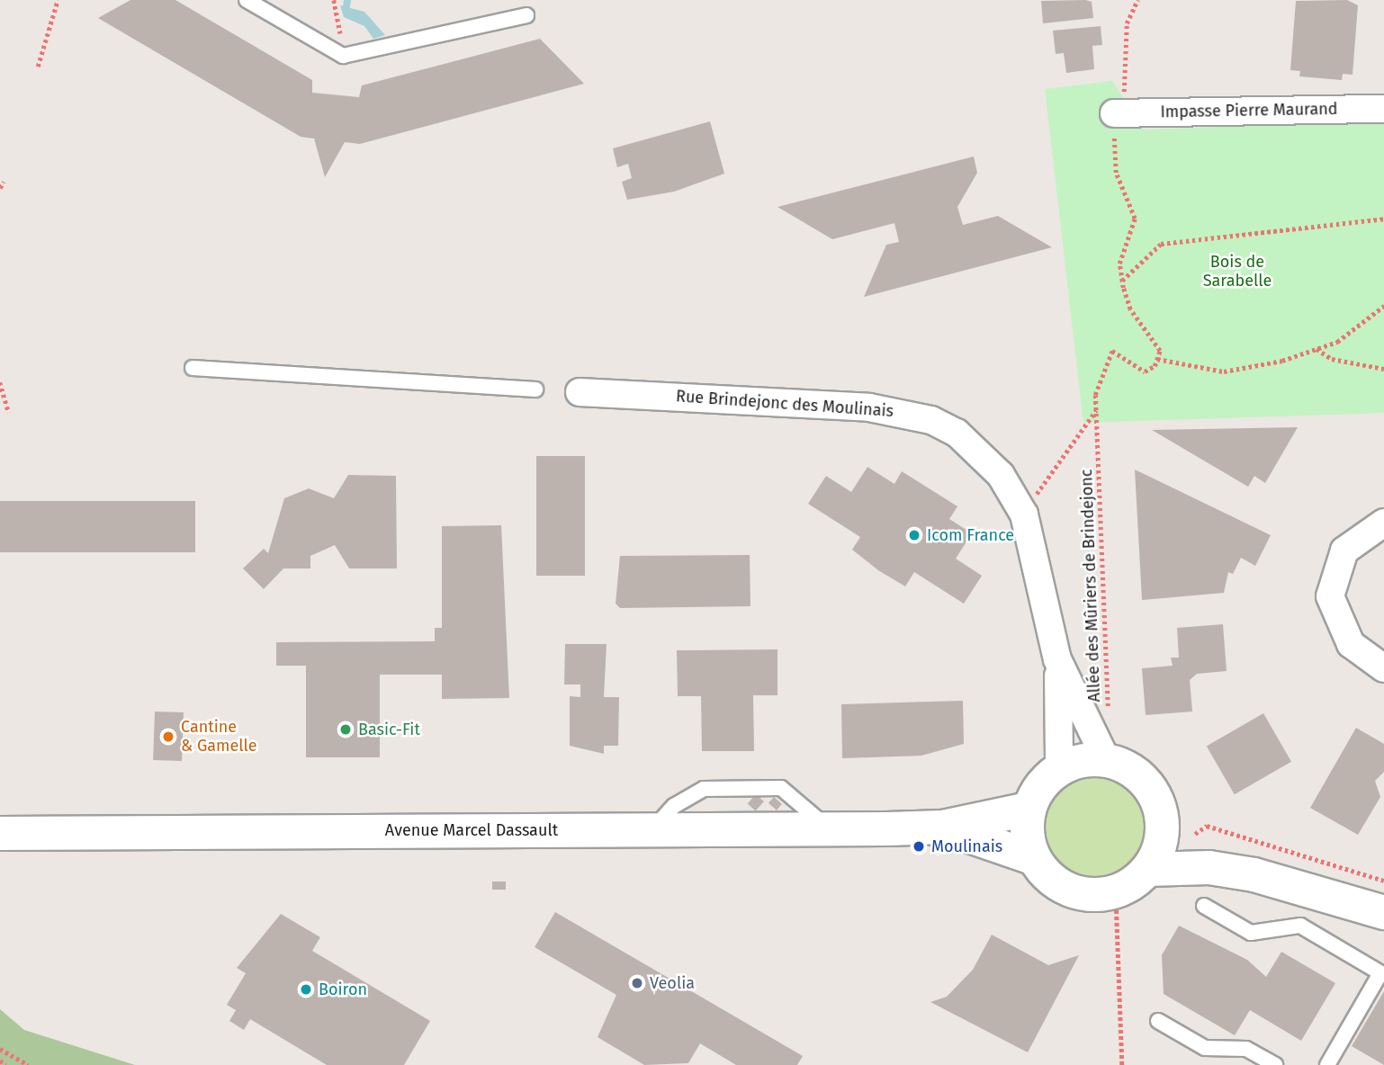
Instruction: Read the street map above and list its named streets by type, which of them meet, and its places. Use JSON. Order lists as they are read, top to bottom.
{
  "streets": {
    "street": ["Impasse Pierre Maurand", "Rue Brindejonc des Moulinais", "Avenue Marcel Dassault"],
    "path": ["Allée des Mûriers de Brindejonc"]
  },
  "crossings": [
    ["Rue Brindejonc des Moulinais", "Avenue Marcel Dassault"]
  ],
  "parks": ["Bois de Sarabelle"],
  "places": [
    "Icom France",
    "Basic-Fit",
    "Cantine & Gamelle",
    "Moulinais",
    "Veolia",
    "Boiron"
  ]
}
